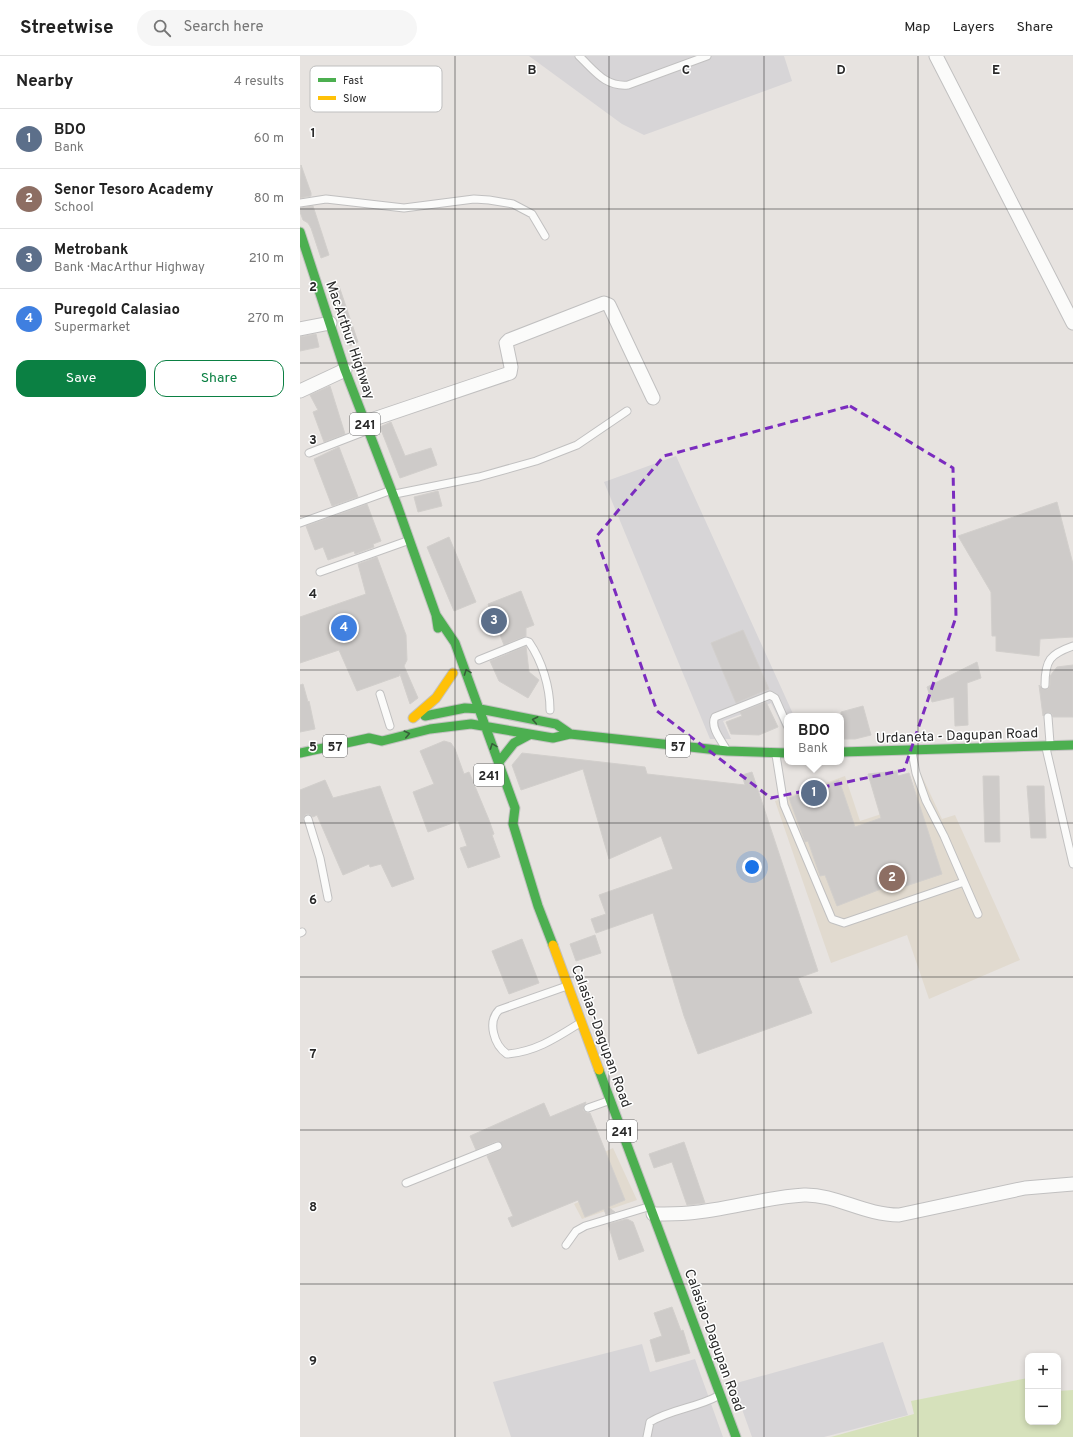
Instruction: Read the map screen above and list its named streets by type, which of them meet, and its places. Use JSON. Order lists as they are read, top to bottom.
{
  "streets": {
    "main road": [
      "MacArthur Highway",
      "241",
      "Urdaneta - Dagupan Road",
      "57",
      "Calasiao-Dagupan Road"
    ]
  },
  "crossings": [
    ["MacArthur Highway", "57"],
    ["MacArthur Highway", "Calasiao-Dagupan Road"],
    ["57", "Calasiao-Dagupan Road"]
  ],
  "legend": ["Fast", "Slow"],
  "page": {
    "header": "Streetwise",
    "search": "Search here",
    "nav": ["Map", "Layers", "Share"],
    "heading": ["Nearby", "4 results"],
    "list": [
      {
        "mark": "1",
        "name": "BDO",
        "note": "Bank",
        "value": "60 m"
      },
      {
        "mark": "2",
        "name": "Senor Tesoro Academy",
        "note": "School",
        "value": "80 m"
      },
      {
        "mark": "3",
        "name": "Metrobank",
        "note": "Bank · MacArthur Highway",
        "value": "210 m"
      },
      {
        "mark": "4",
        "name": "Puregold Calasiao",
        "note": "Supermarket",
        "value": "270 m"
      }
    ],
    "buttons": ["Save", "Share"],
    "pins": [
      "3",
      "4",
      "1",
      "2"
    ],
    "popup": ["BDO", "Bank"],
    "map_buttons": ["+", "−"]
  },
  "grid": {
    "columns": [
      "B",
      "C",
      "D",
      "E"
    ],
    "rows": [
      "1",
      "2",
      "3",
      "4",
      "5",
      "6",
      "7",
      "8",
      "9"
    ]
  }
}
